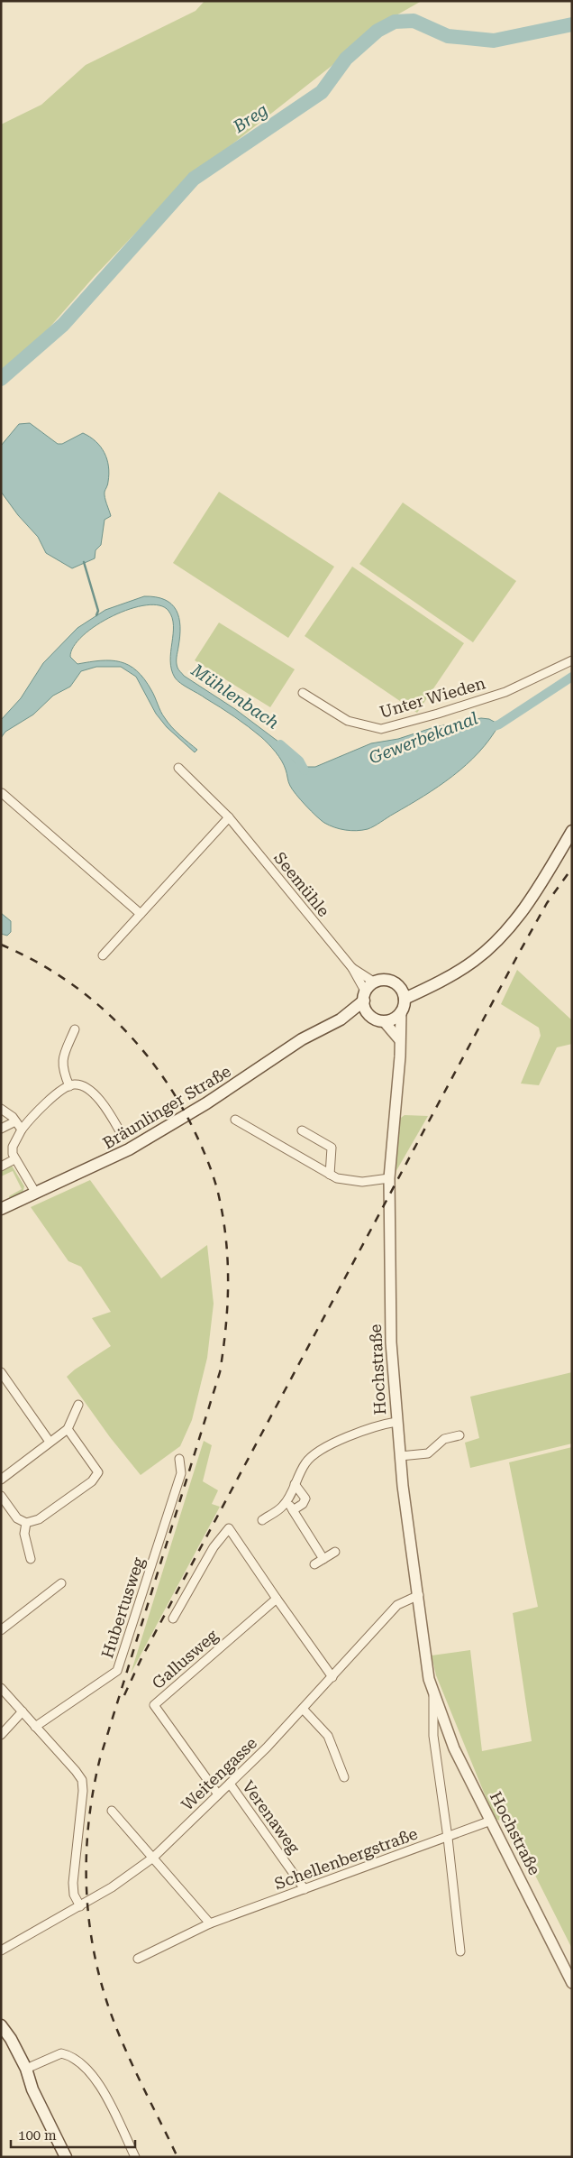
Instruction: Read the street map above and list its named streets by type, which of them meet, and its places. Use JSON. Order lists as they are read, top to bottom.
{
  "streets": {
    "main road": ["Bräunlinger Straße"],
    "street": [
      "Unter Wieden",
      "Seemühle",
      "Hochstraße",
      "Hubertusweg",
      "Gallusweg",
      "Weitengasse",
      "Verenaweg",
      "Schellenbergstraße"
    ]
  },
  "crossings": [
    ["Seemühle", "Bräunlinger Straße"],
    ["Seemühle", "Hochstraße"],
    ["Bräunlinger Straße", "Hochstraße"],
    ["Hochstraße", "Weitengasse"],
    ["Hochstraße", "Schellenbergstraße"],
    ["Gallusweg", "Weitengasse"],
    ["Weitengasse", "Verenaweg"],
    ["Verenaweg", "Schellenbergstraße"]
  ],
  "water": ["Breg", "Mühlenbach", "Gewerbekanal"],
  "scale_bar": "100 m"
}
